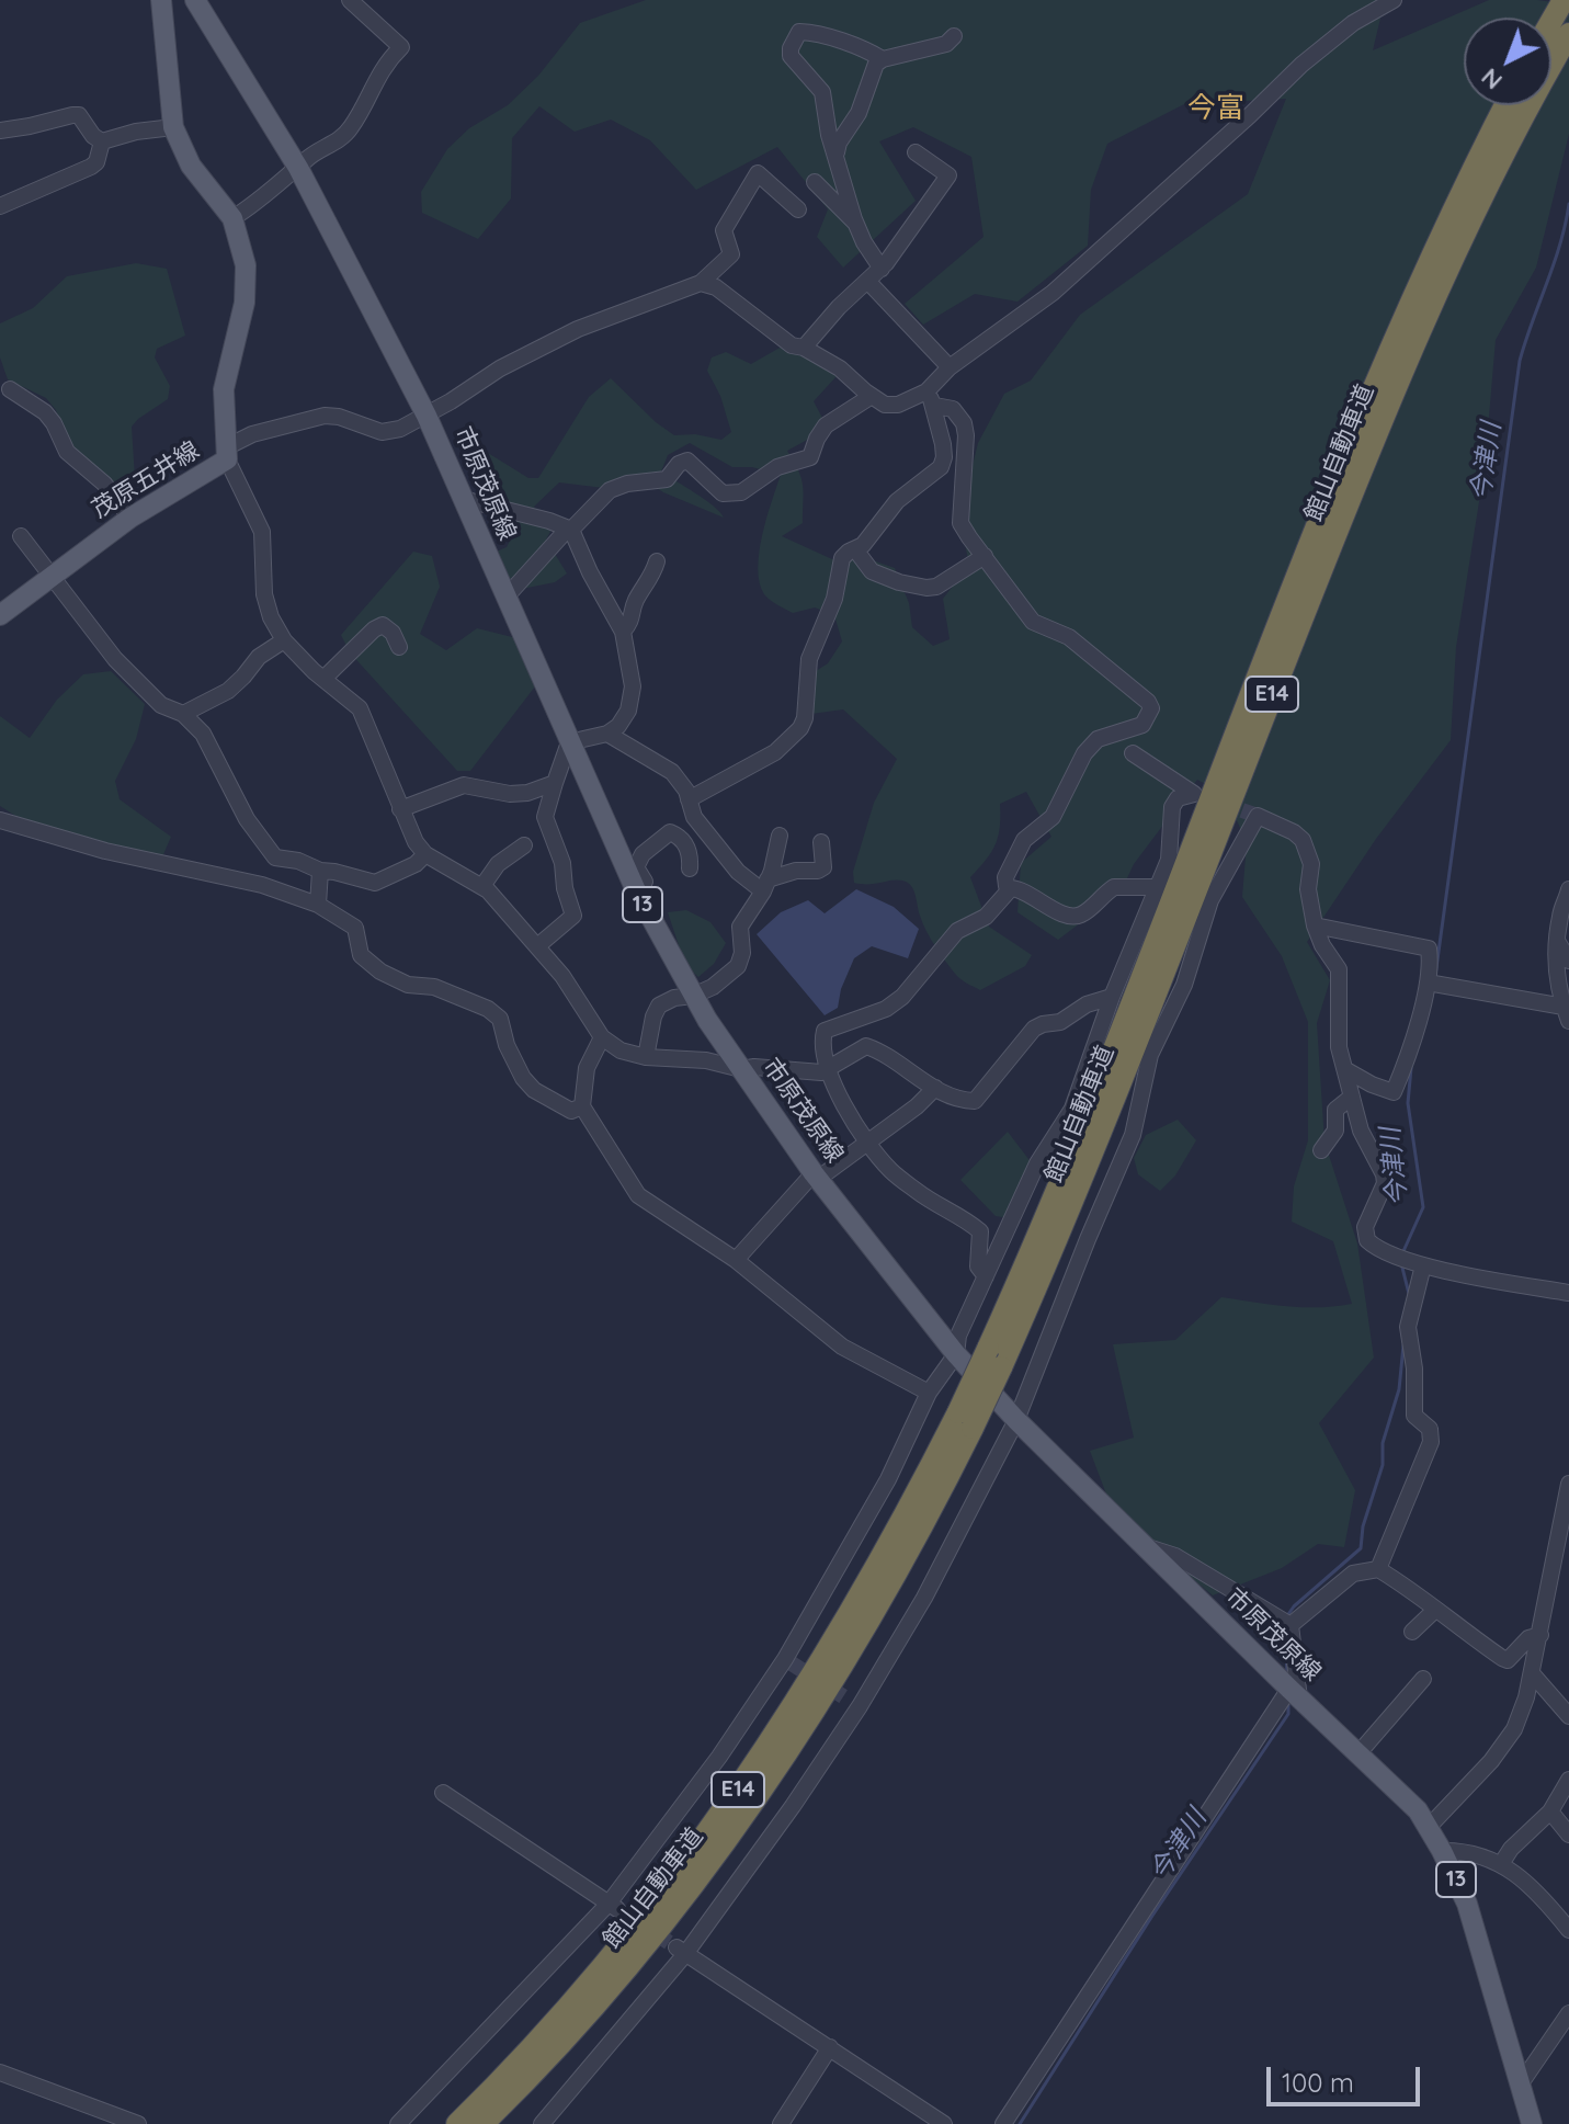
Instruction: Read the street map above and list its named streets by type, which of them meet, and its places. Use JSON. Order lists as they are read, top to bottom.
{
  "streets": {
    "highway": ["館山自動車道", "E14"],
    "main road": ["茂原五井線", "市原茂原線", "13"]
  },
  "districts": ["今富"],
  "water": ["今津川"],
  "scale_bar": "100 m",
  "north": "bottom left"
}
